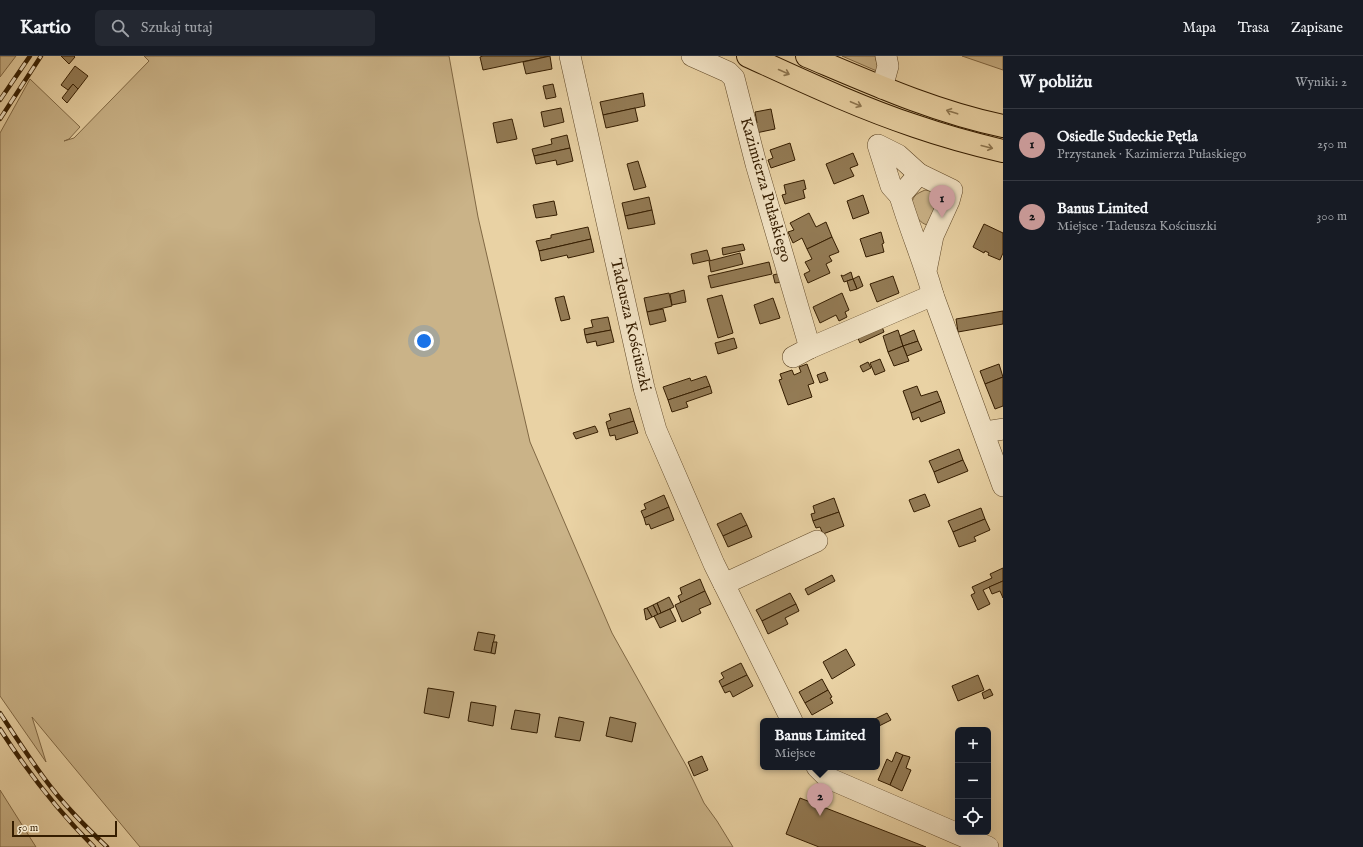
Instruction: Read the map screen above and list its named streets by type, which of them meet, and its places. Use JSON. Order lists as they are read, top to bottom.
{
  "streets": {
    "street": ["Kazimierza Pułaskiego", "Tadeusza Kościuszki"]
  },
  "scale_bar": "50 m",
  "page": {
    "header": "Kartio",
    "search": "Szukaj tutaj",
    "nav": ["Mapa", "Trasa", "Zapisane"],
    "heading": ["W pobliżu", "Wyniki: 2"],
    "list": [
      {
        "mark": "1",
        "name": "Osiedle Sudeckie Pętla",
        "note": "Przystanek · Kazimierza Pułaskiego",
        "value": "250 m"
      },
      {
        "mark": "2",
        "name": "Banus Limited",
        "note": "Miejsce · Tadeusza Kościuszki",
        "value": "300 m"
      }
    ],
    "pins": ["1", "2"],
    "popup": ["Banus Limited", "Miejsce"],
    "map_buttons": ["+", "−"],
    "scale": "50 m"
  }
}
